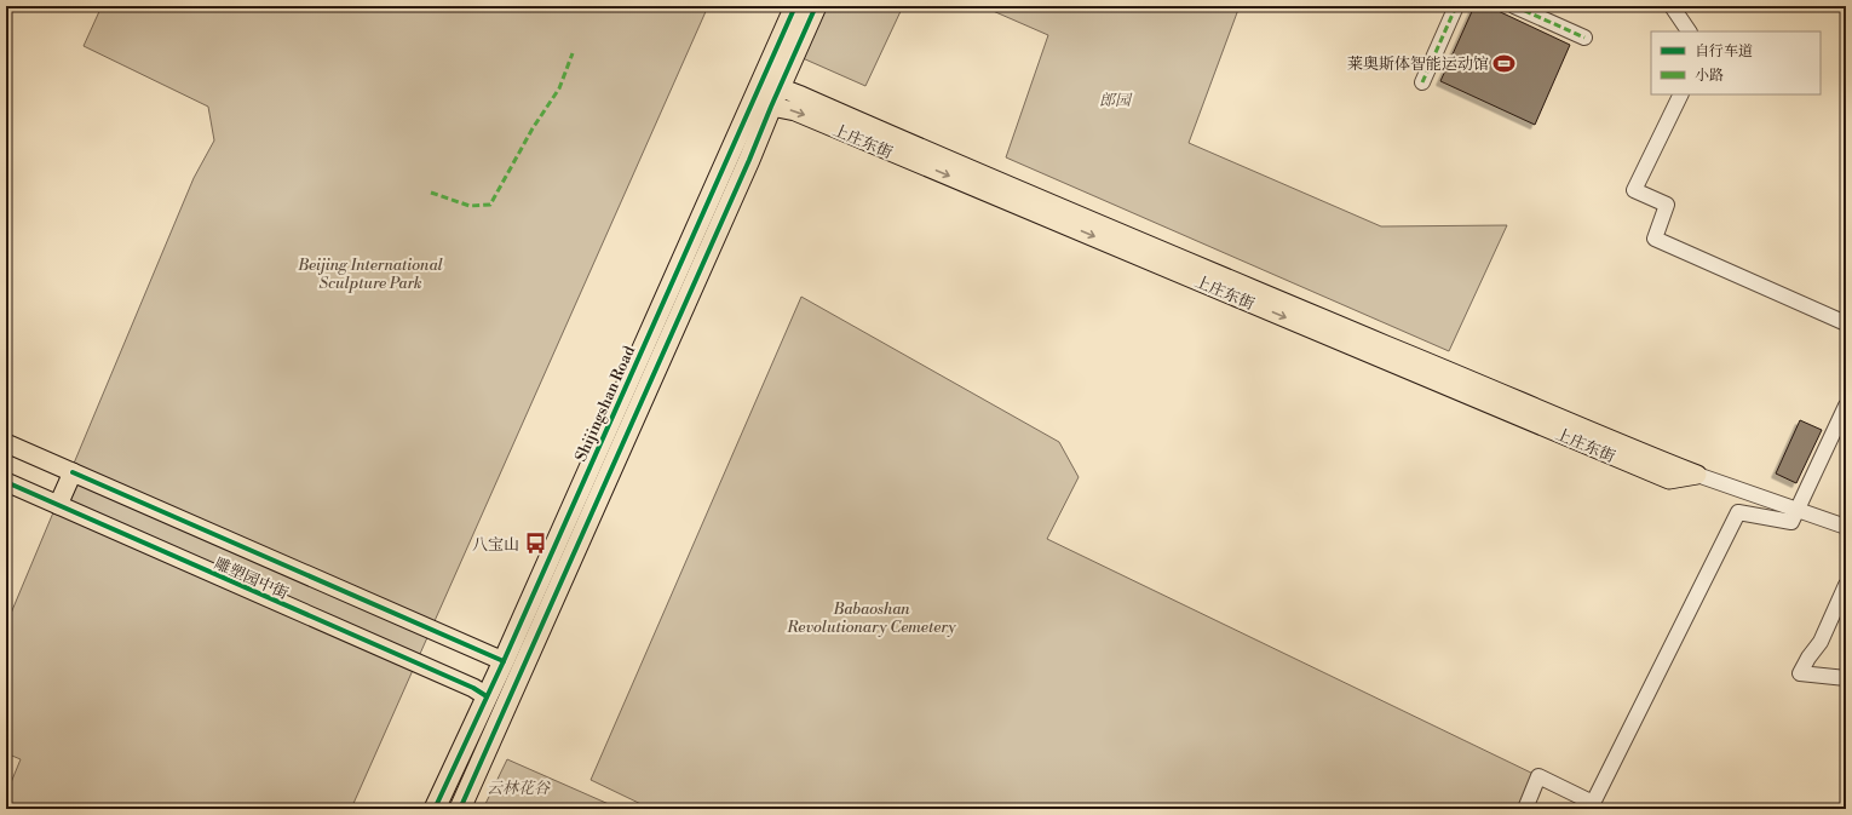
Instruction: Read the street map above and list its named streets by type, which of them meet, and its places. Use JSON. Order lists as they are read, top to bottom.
{
  "streets": {
    "highway": ["Shijingshan Road"],
    "main road": ["上庄东街", "雕塑园中街"]
  },
  "crossings": [
    ["上庄东街", "Shijingshan Road"],
    ["Shijingshan Road", "雕塑园中街"]
  ],
  "parks": [
    "郎园",
    "Beijing International Sculpture Park",
    "Babaoshan Revolutionary Cemetery",
    "云林花谷"
  ],
  "places": {
    "sports": ["莱奥斯体智能运动馆"],
    "bus stop": ["八宝山"]
  },
  "legend": ["自行车道", "小路"]
}
